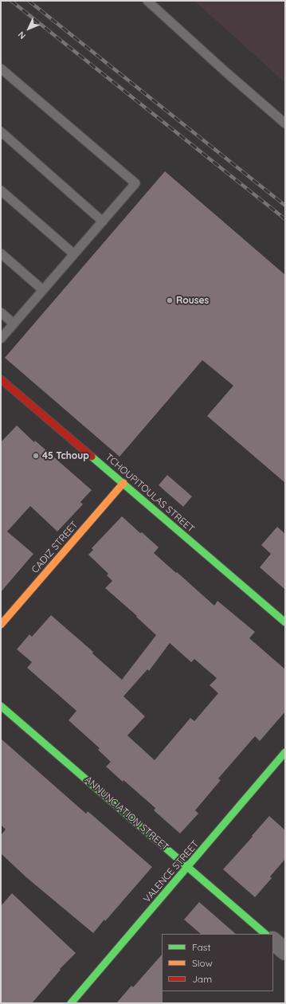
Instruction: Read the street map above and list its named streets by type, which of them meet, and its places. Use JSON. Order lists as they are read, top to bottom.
{
  "streets": {
    "street": [
      "TCHOUPITOULAS STREET",
      "CADIZ STREET",
      "ANNUNCIATION STREET",
      "VALENCE STREET"
    ]
  },
  "crossings": [
    ["TCHOUPITOULAS STREET", "CADIZ STREET"],
    ["ANNUNCIATION STREET", "VALENCE STREET"]
  ],
  "places": ["Rouses", "45 Tchoup"],
  "legend": ["Fast", "Slow", "Jam"],
  "north": "bottom left"
}
